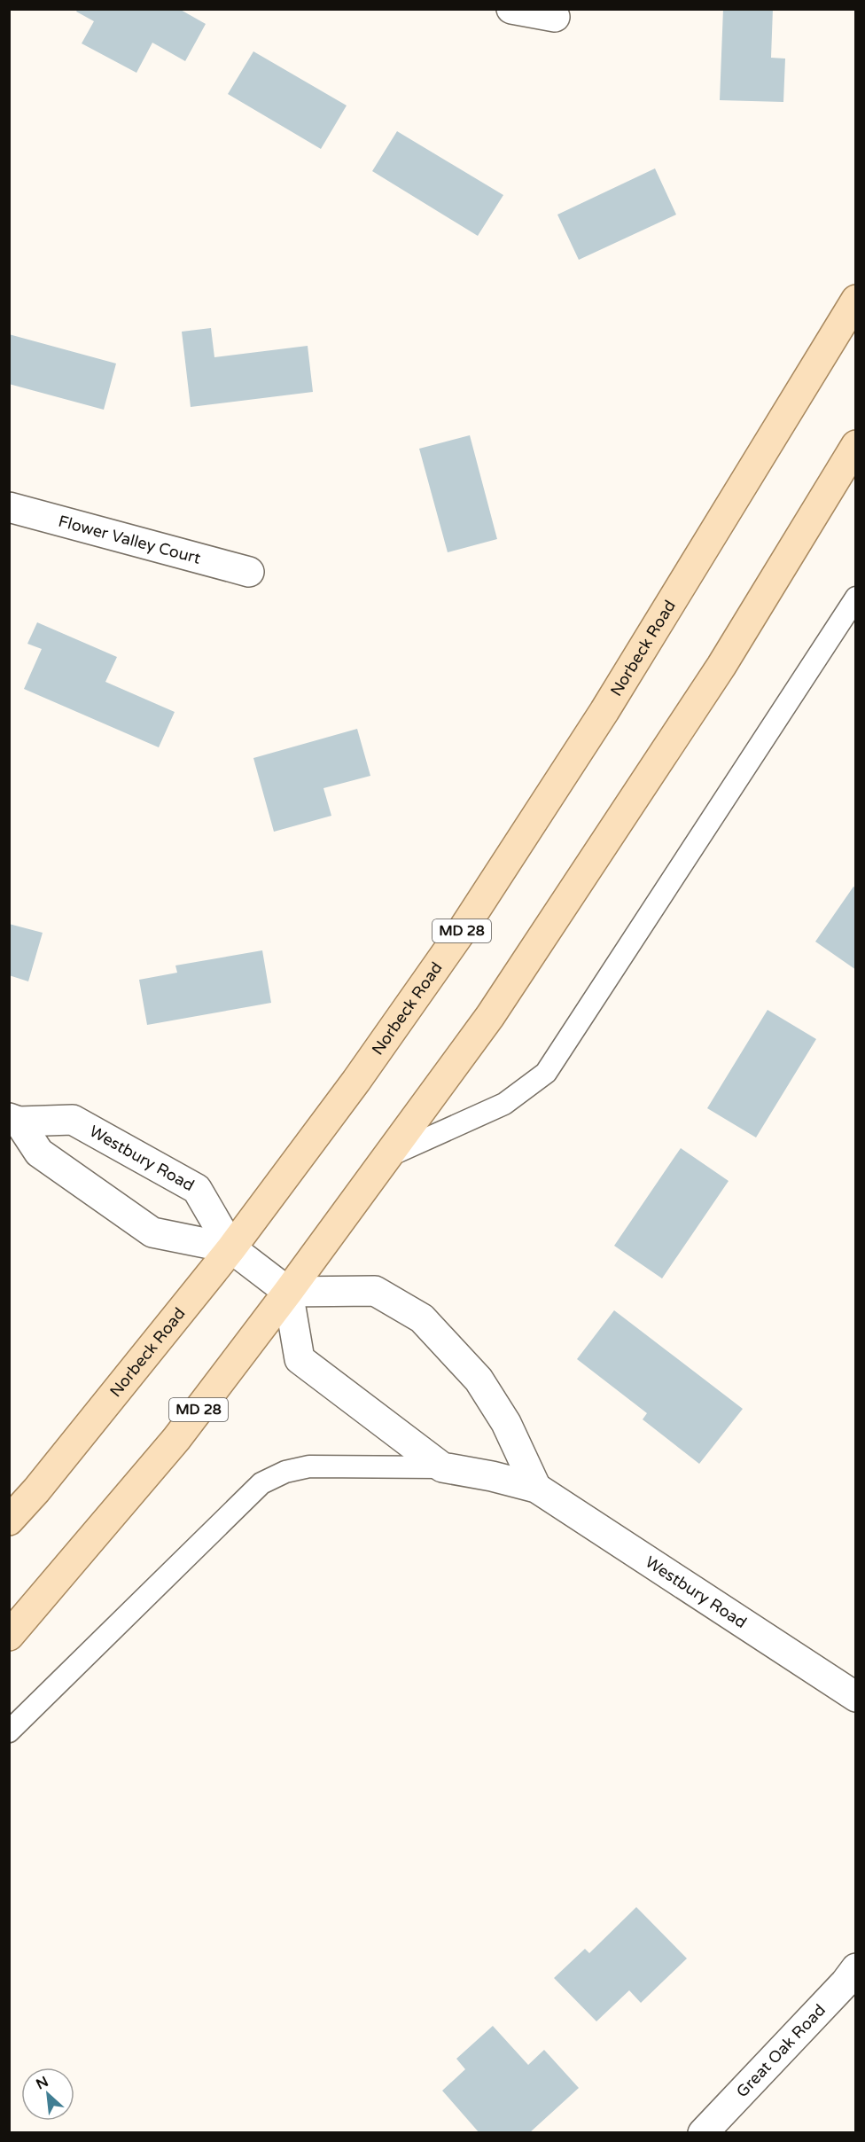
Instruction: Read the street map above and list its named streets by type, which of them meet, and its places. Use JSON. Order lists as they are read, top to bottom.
{
  "streets": {
    "main road": ["Norbeck Road", "MD 28"],
    "street": ["Flower Valley Court", "Westbury Road", "Great Oak Road"]
  },
  "crossings": [
    ["Norbeck Road", "Westbury Road"],
    ["MD 28", "Westbury Road"]
  ],
  "north": "top left"
}
